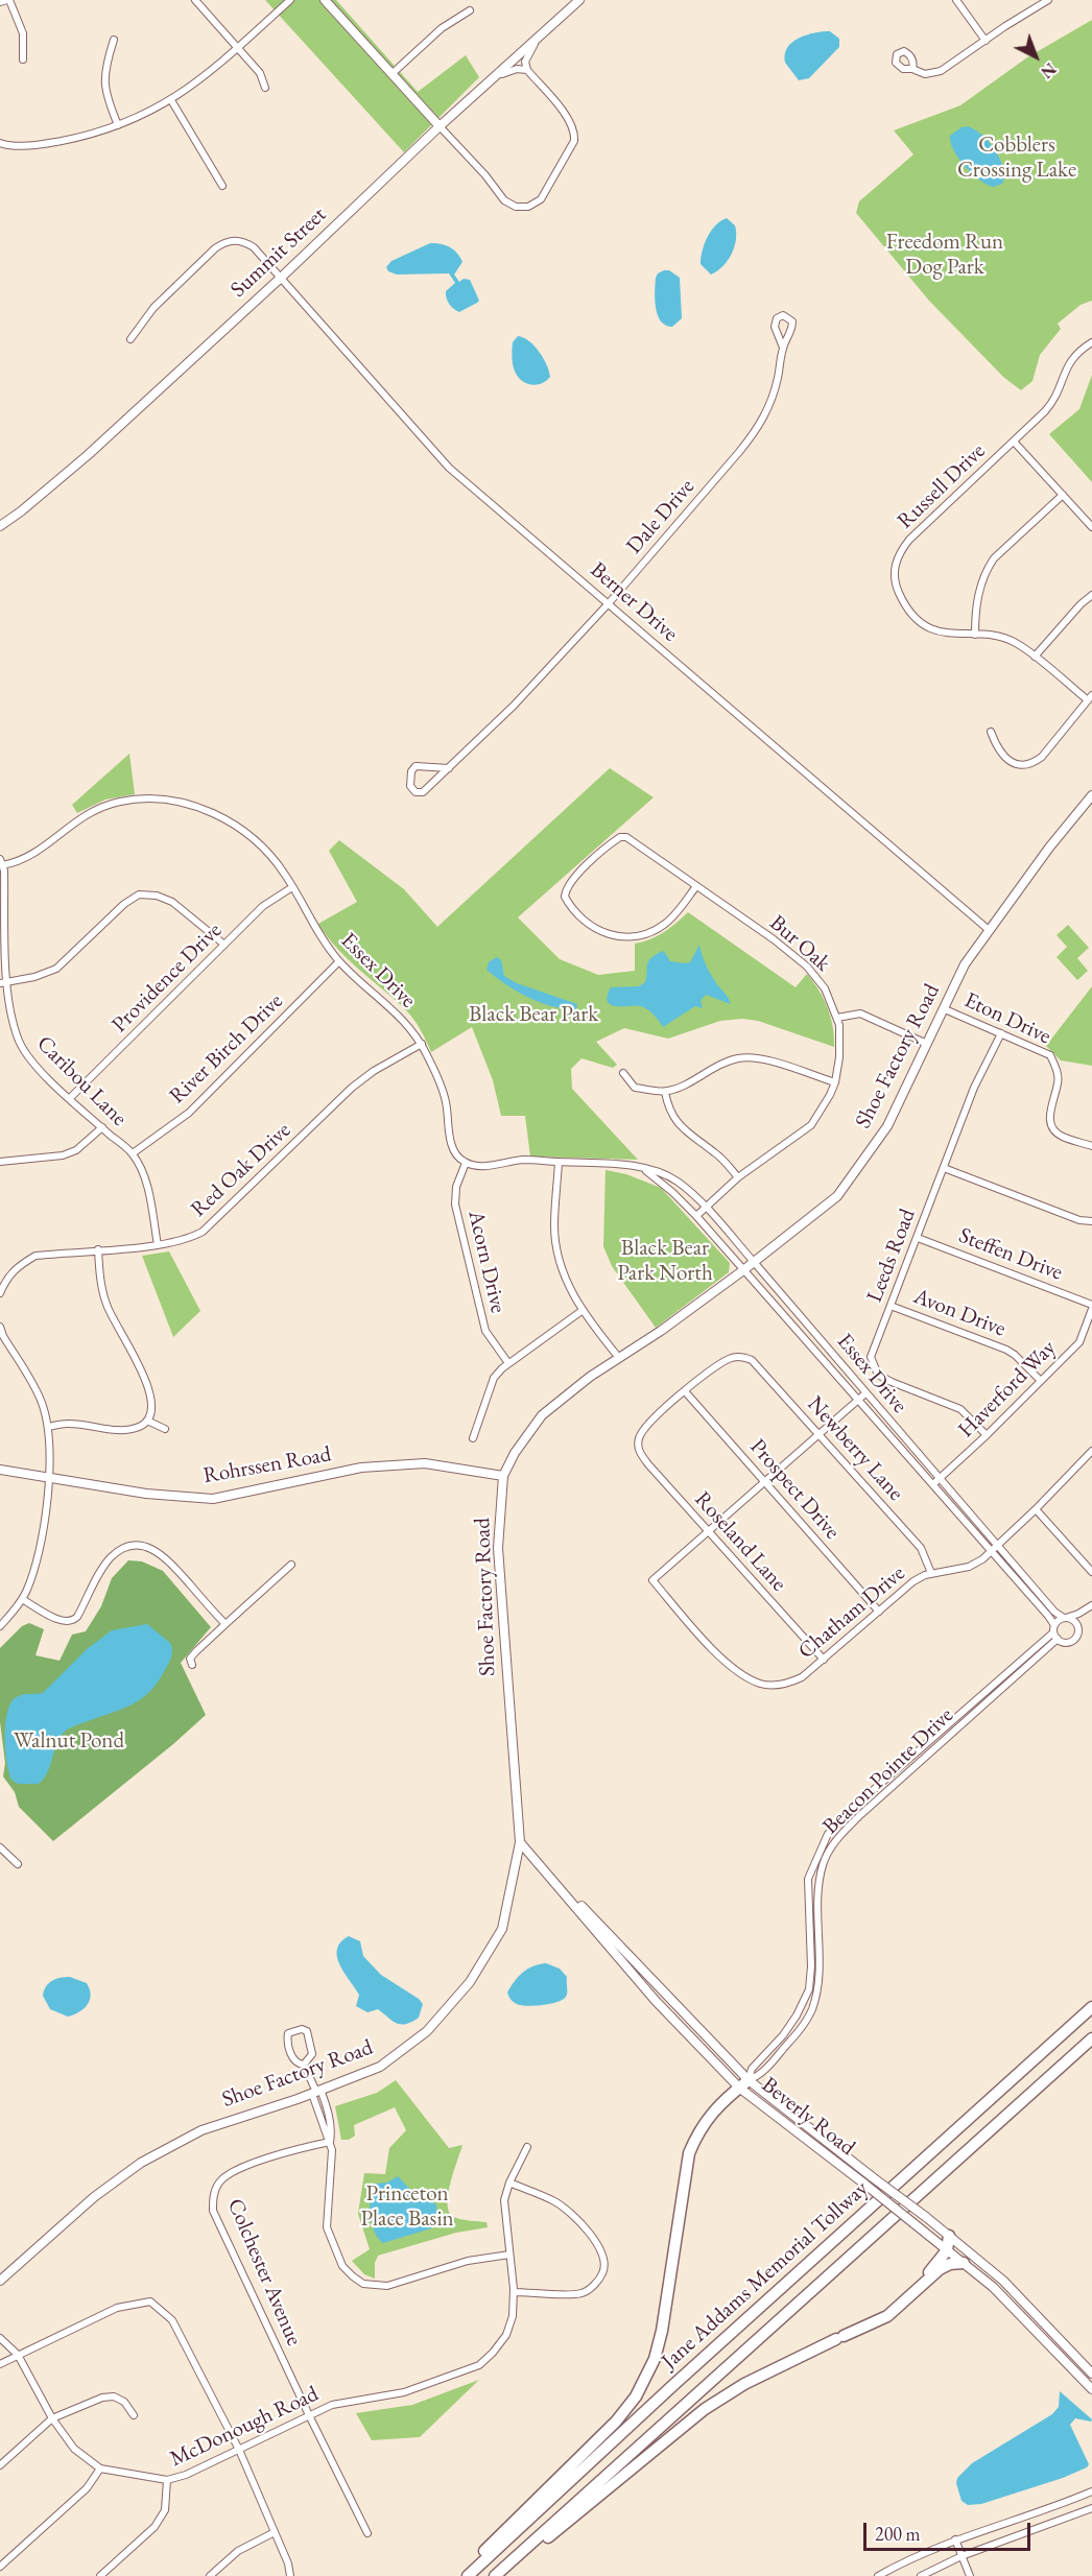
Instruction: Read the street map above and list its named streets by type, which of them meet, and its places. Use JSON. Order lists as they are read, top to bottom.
{
  "streets": {
    "highway": ["Jane Addams Memorial Tollway"],
    "main road": ["Summit Street"],
    "street": [
      "Russell Drive",
      "Dale Drive",
      "Berner Drive",
      "Bur Oak",
      "Essex Drive",
      "Providence Drive",
      "Eton Drive",
      "River Birch Drive",
      "Shoe Factory Road",
      "Caribou Lane",
      "Red Oak Drive",
      "Steffen Drive",
      "Leeds Road",
      "Acorn Drive",
      "Avon Drive",
      "Haverford Way",
      "Newberry Lane",
      "Rohrssen Road",
      "Prospect Drive",
      "Roseland Lane",
      "Chatham Drive",
      "Beacon Pointe Drive",
      "Beverly Road",
      "Colchester Avenue",
      "McDonough Road"
    ]
  },
  "crossings": [
    ["Summit Street", "Berner Drive"],
    ["Dale Drive", "Berner Drive"],
    ["Berner Drive", "Shoe Factory Road"],
    ["Bur Oak", "Essex Drive"],
    ["Essex Drive", "Providence Drive"],
    ["Essex Drive", "River Birch Drive"],
    ["Essex Drive", "Shoe Factory Road"],
    ["Essex Drive", "Caribou Lane"],
    ["Essex Drive", "Red Oak Drive"],
    ["Essex Drive", "Acorn Drive"],
    ["Essex Drive", "Haverford Way"],
    ["Essex Drive", "Chatham Drive"],
    ["Essex Drive", "Beacon Pointe Drive"],
    ["Providence Drive", "Caribou Lane"],
    ["Eton Drive", "Shoe Factory Road"],
    ["Eton Drive", "Leeds Road"],
    ["River Birch Drive", "Caribou Lane"],
    ["Shoe Factory Road", "Rohrssen Road"],
    ["Shoe Factory Road", "Beverly Road"],
    ["Caribou Lane", "Red Oak Drive"],
    ["Steffen Drive", "Leeds Road"],
    ["Leeds Road", "Avon Drive"],
    ["Leeds Road", "Haverford Way"],
    ["Avon Drive", "Haverford Way"],
    ["Newberry Lane", "Prospect Drive"],
    ["Newberry Lane", "Roseland Lane"],
    ["Newberry Lane", "Chatham Drive"],
    ["Prospect Drive", "Roseland Lane"],
    ["Prospect Drive", "Chatham Drive"],
    ["Roseland Lane", "Chatham Drive"],
    ["Beacon Pointe Drive", "Beverly Road"],
    ["Colchester Avenue", "McDonough Road"]
  ],
  "parks": [
    "Cobblers Crossing Lake",
    "Freedom Run Dog Park",
    "Black Bear Park",
    "Black Bear Park North",
    "Walnut Pond",
    "Princeton Place Basin"
  ],
  "scale_bar": "200 m",
  "north": "bottom right"
}
